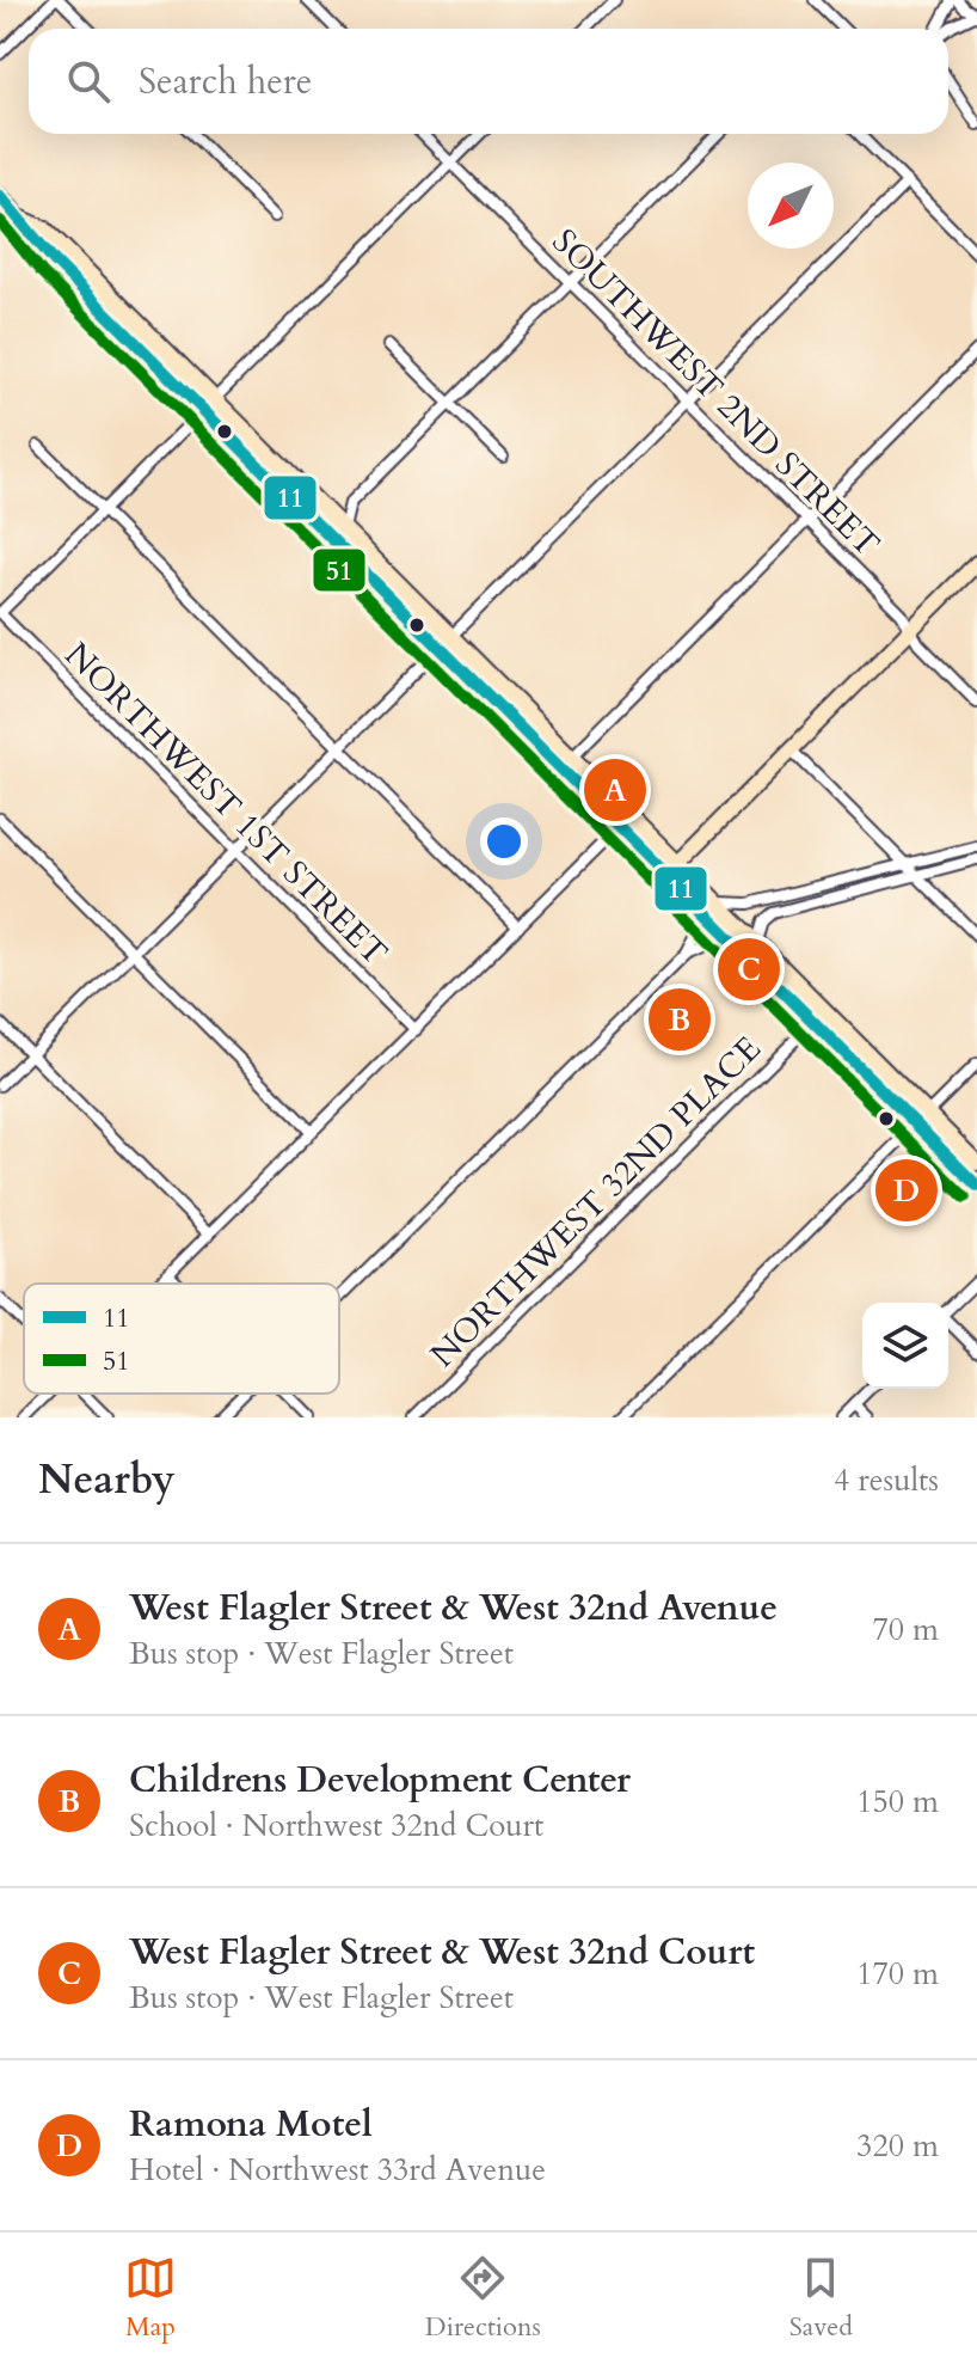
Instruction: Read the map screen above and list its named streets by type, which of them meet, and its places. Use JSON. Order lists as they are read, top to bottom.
{
  "streets": {
    "street": ["SOUTHWEST 2ND STREET", "NORTHWEST 1ST STREET", "NORTHWEST 32ND PLACE"]
  },
  "lines": ["transit line 11", "transit line 51"],
  "legend": ["11", "51"],
  "north": "bottom left",
  "page": {
    "search": "Search here",
    "pins": [
      "A",
      "C",
      "B",
      "D"
    ],
    "heading": ["Nearby", "4 results"],
    "list": [
      {
        "mark": "A",
        "name": "West Flagler Street & West 32nd Avenue",
        "note": "Bus stop · West Flagler Street",
        "value": "70 m"
      },
      {
        "mark": "B",
        "name": "Childrens Development Center",
        "note": "School · Northwest 32nd Court",
        "value": "150 m"
      },
      {
        "mark": "C",
        "name": "West Flagler Street & West 32nd Court",
        "note": "Bus stop · West Flagler Street",
        "value": "170 m"
      },
      {
        "mark": "D",
        "name": "Ramona Motel",
        "note": "Hotel · Northwest 33rd Avenue",
        "value": "320 m"
      }
    ],
    "nav": ["Map", "Directions", "Saved"]
  }
}
